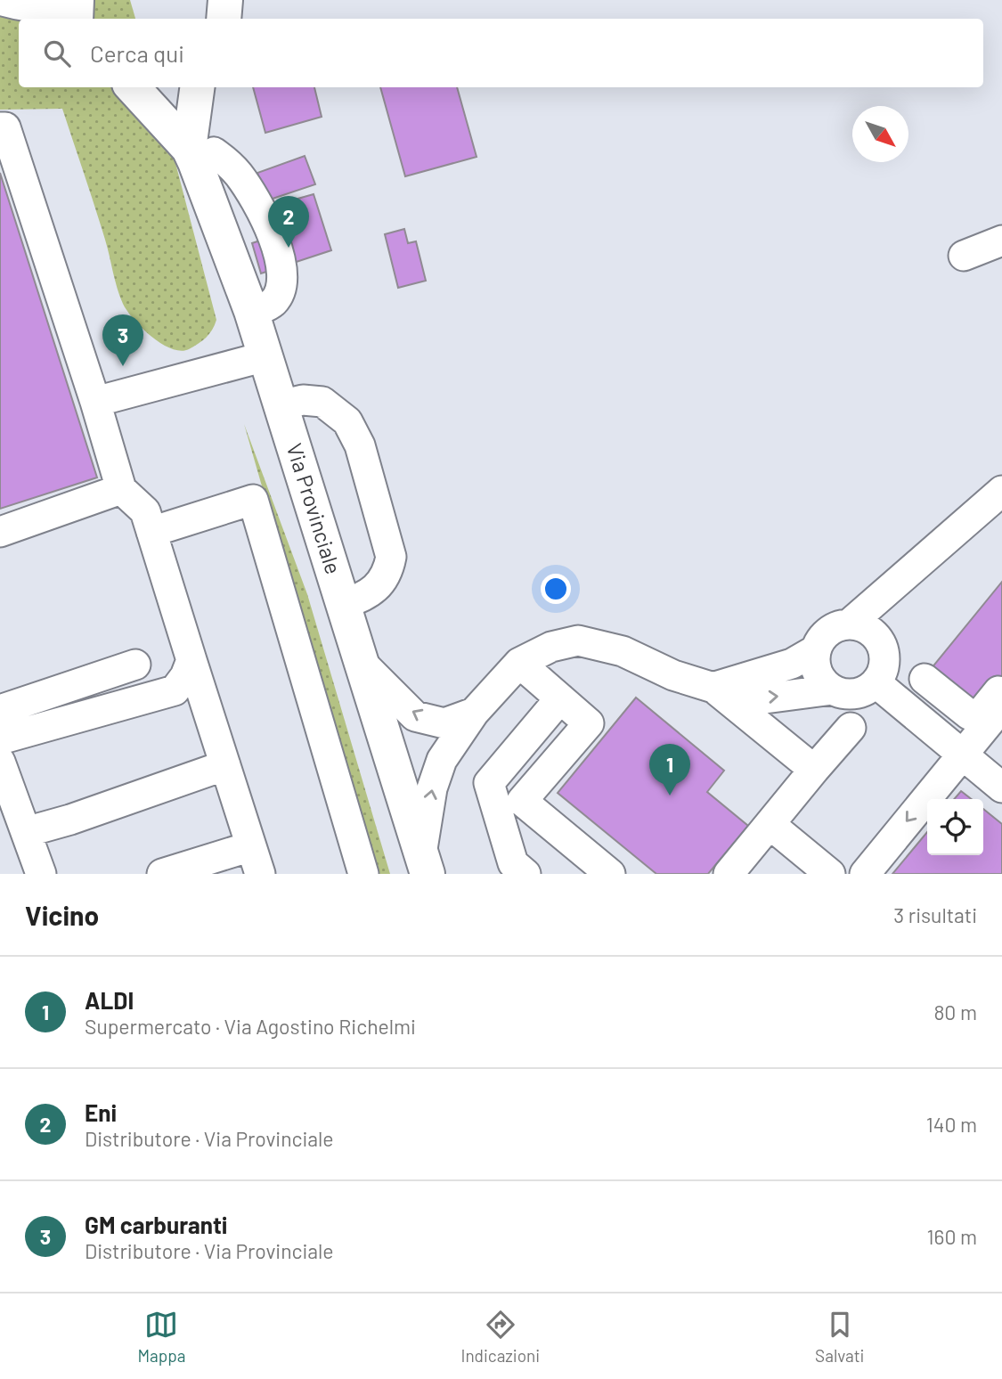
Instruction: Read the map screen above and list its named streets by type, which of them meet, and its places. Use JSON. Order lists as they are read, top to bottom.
{
  "streets": {
    "main road": ["Via Provinciale"]
  },
  "north": "bottom right",
  "page": {
    "search": "Cerca qui",
    "pins": ["2", "3", "1"],
    "heading": ["Vicino", "3 risultati"],
    "list": [
      {
        "mark": "1",
        "name": "ALDI",
        "note": "Supermercato · Via Agostino Richelmi",
        "value": "80 m"
      },
      {
        "mark": "2",
        "name": "Eni",
        "note": "Distributore · Via Provinciale",
        "value": "140 m"
      },
      {
        "mark": "3",
        "name": "GM carburanti",
        "note": "Distributore · Via Provinciale",
        "value": "160 m"
      }
    ],
    "nav": ["Mappa", "Indicazioni", "Salvati"]
  }
}
